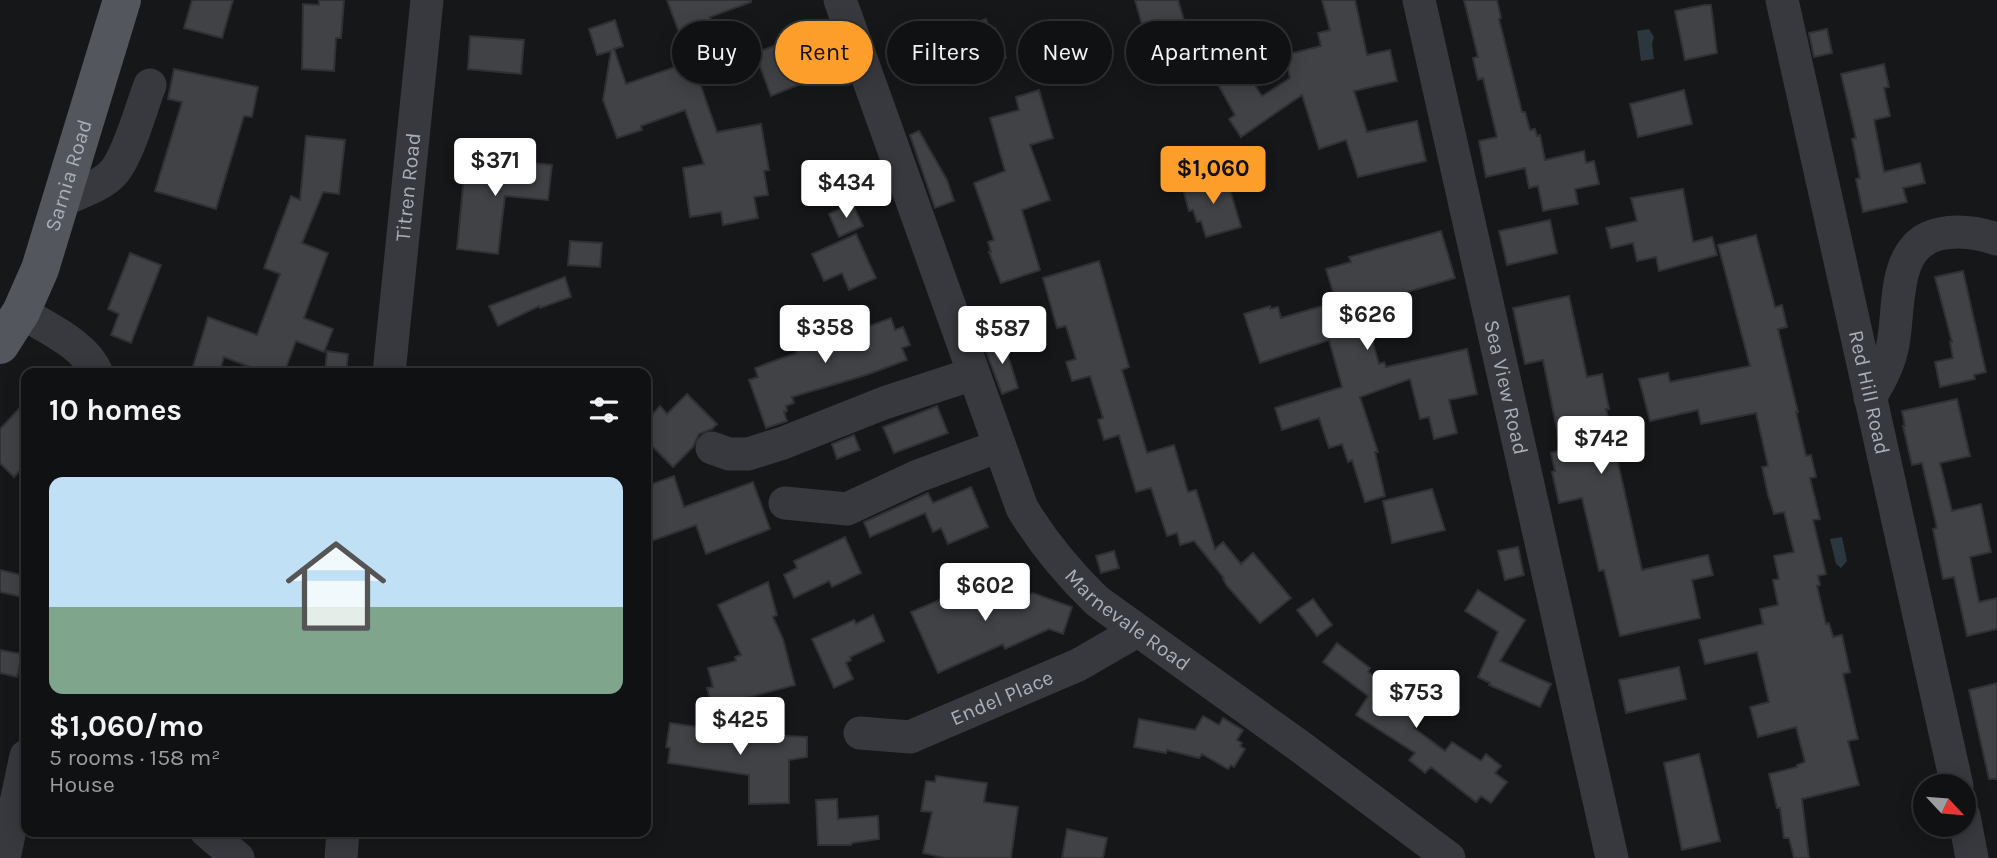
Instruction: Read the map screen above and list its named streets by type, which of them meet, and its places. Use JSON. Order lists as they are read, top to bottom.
{
  "streets": {
    "main road": ["Sarnia Road"],
    "street": [
      "Titren Road",
      "Sea View Road",
      "Red Hill Road",
      "Marnevale Road",
      "Endel Place"
    ]
  },
  "crossings": [
    ["Marnevale Road", "Endel Place"]
  ],
  "north": "bottom right",
  "page": {
    "chip": [
      "Buy",
      "Rent",
      "Filters",
      "New",
      "Apartment"
    ],
    "price": [
      "$371",
      "$1,060",
      "$434",
      "$626",
      "$358",
      "$587",
      "$742",
      "$602",
      "$753",
      "$425"
    ],
    "heading": "10 homes",
    "list": [
      {
        "name": "$1,060/mo",
        "note": "5 rooms · 158 m² · House"
      }
    ]
  }
}
